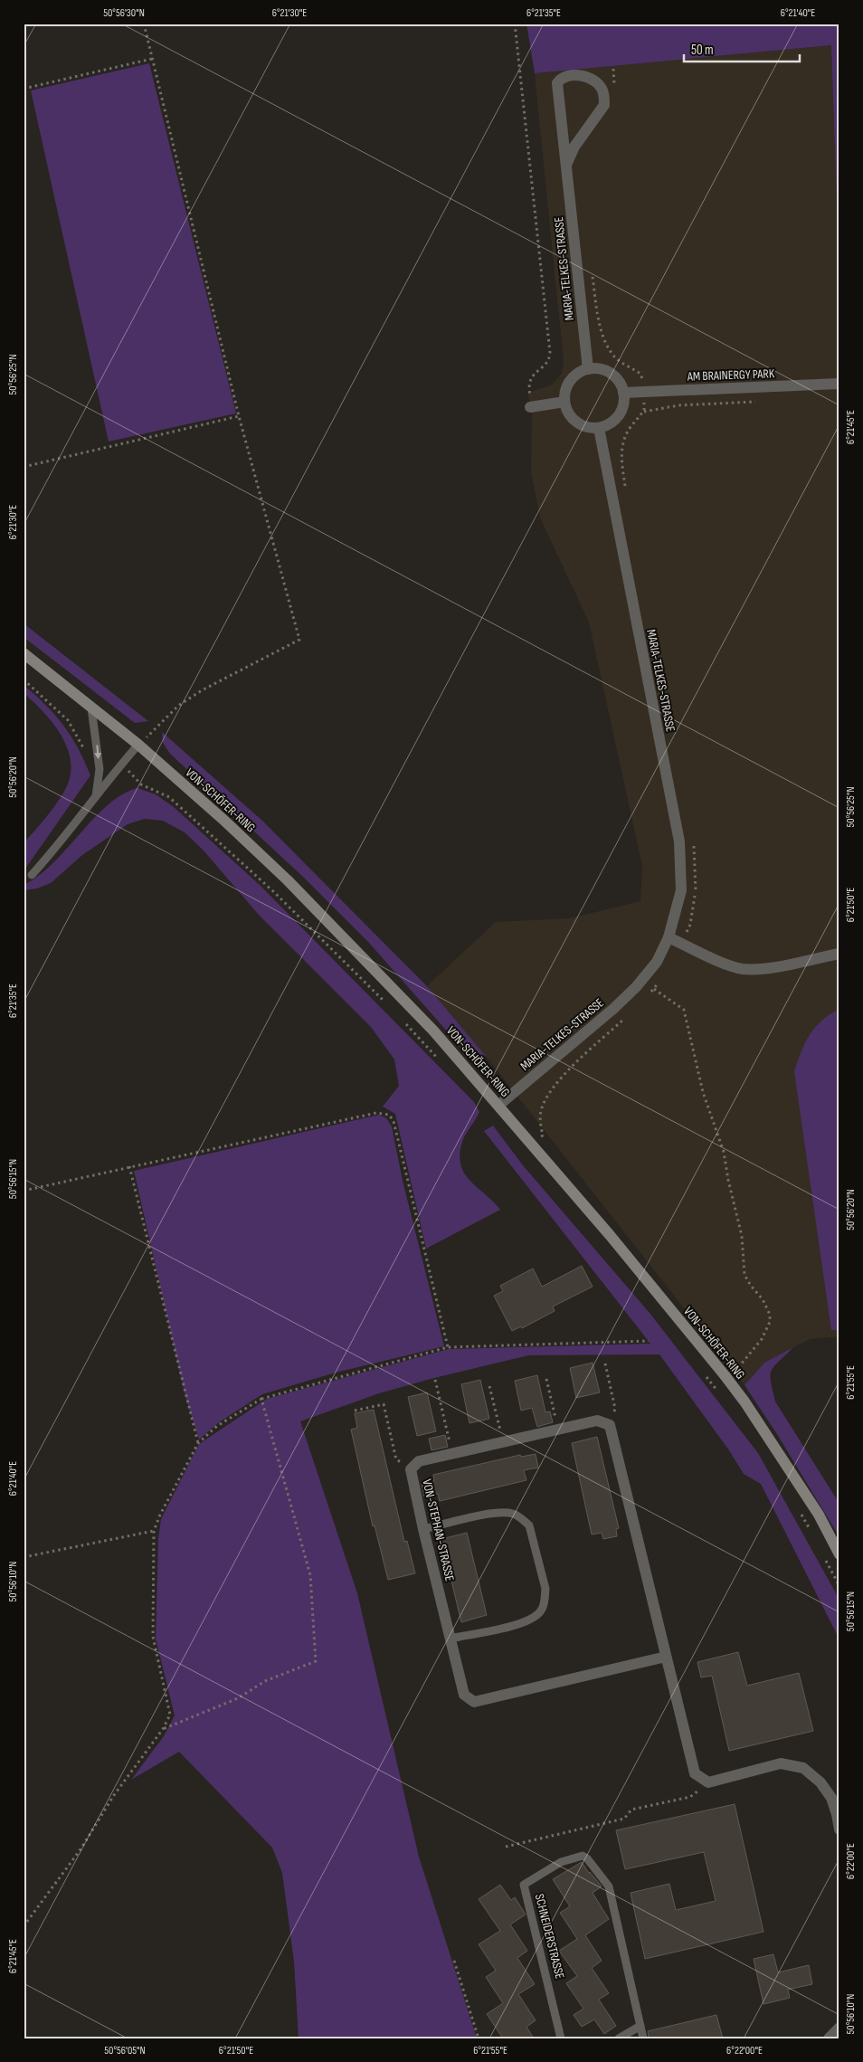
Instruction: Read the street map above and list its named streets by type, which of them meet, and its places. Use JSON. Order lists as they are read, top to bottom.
{
  "streets": {
    "main road": ["VON-SCHÖFER-RING"],
    "street": ["MARIA-TELKES-STRASSE", "AM BRAINERGY PARK", "VON-STEPHAN-STRASSE"],
    "lane": ["SCHNEIDERSTRASSE"]
  },
  "crossings": [
    ["MARIA-TELKES-STRASSE", "AM BRAINERGY PARK"],
    ["MARIA-TELKES-STRASSE", "VON-SCHÖFER-RING"]
  ],
  "scale_bar": "50 m",
  "coordinates": [
    "50°56'30\"N",
    "6°21'30\"E",
    "6°21'35\"E",
    "6°21'40\"E",
    "50°56'25\"N",
    "6°21'45\"E",
    "50°56'20\"N",
    "6°21'50\"E",
    "50°56'15\"N",
    "6°21'55\"E",
    "50°56'10\"N",
    "6°22'00\"E",
    "50°56'05\"N"
  ]
}
